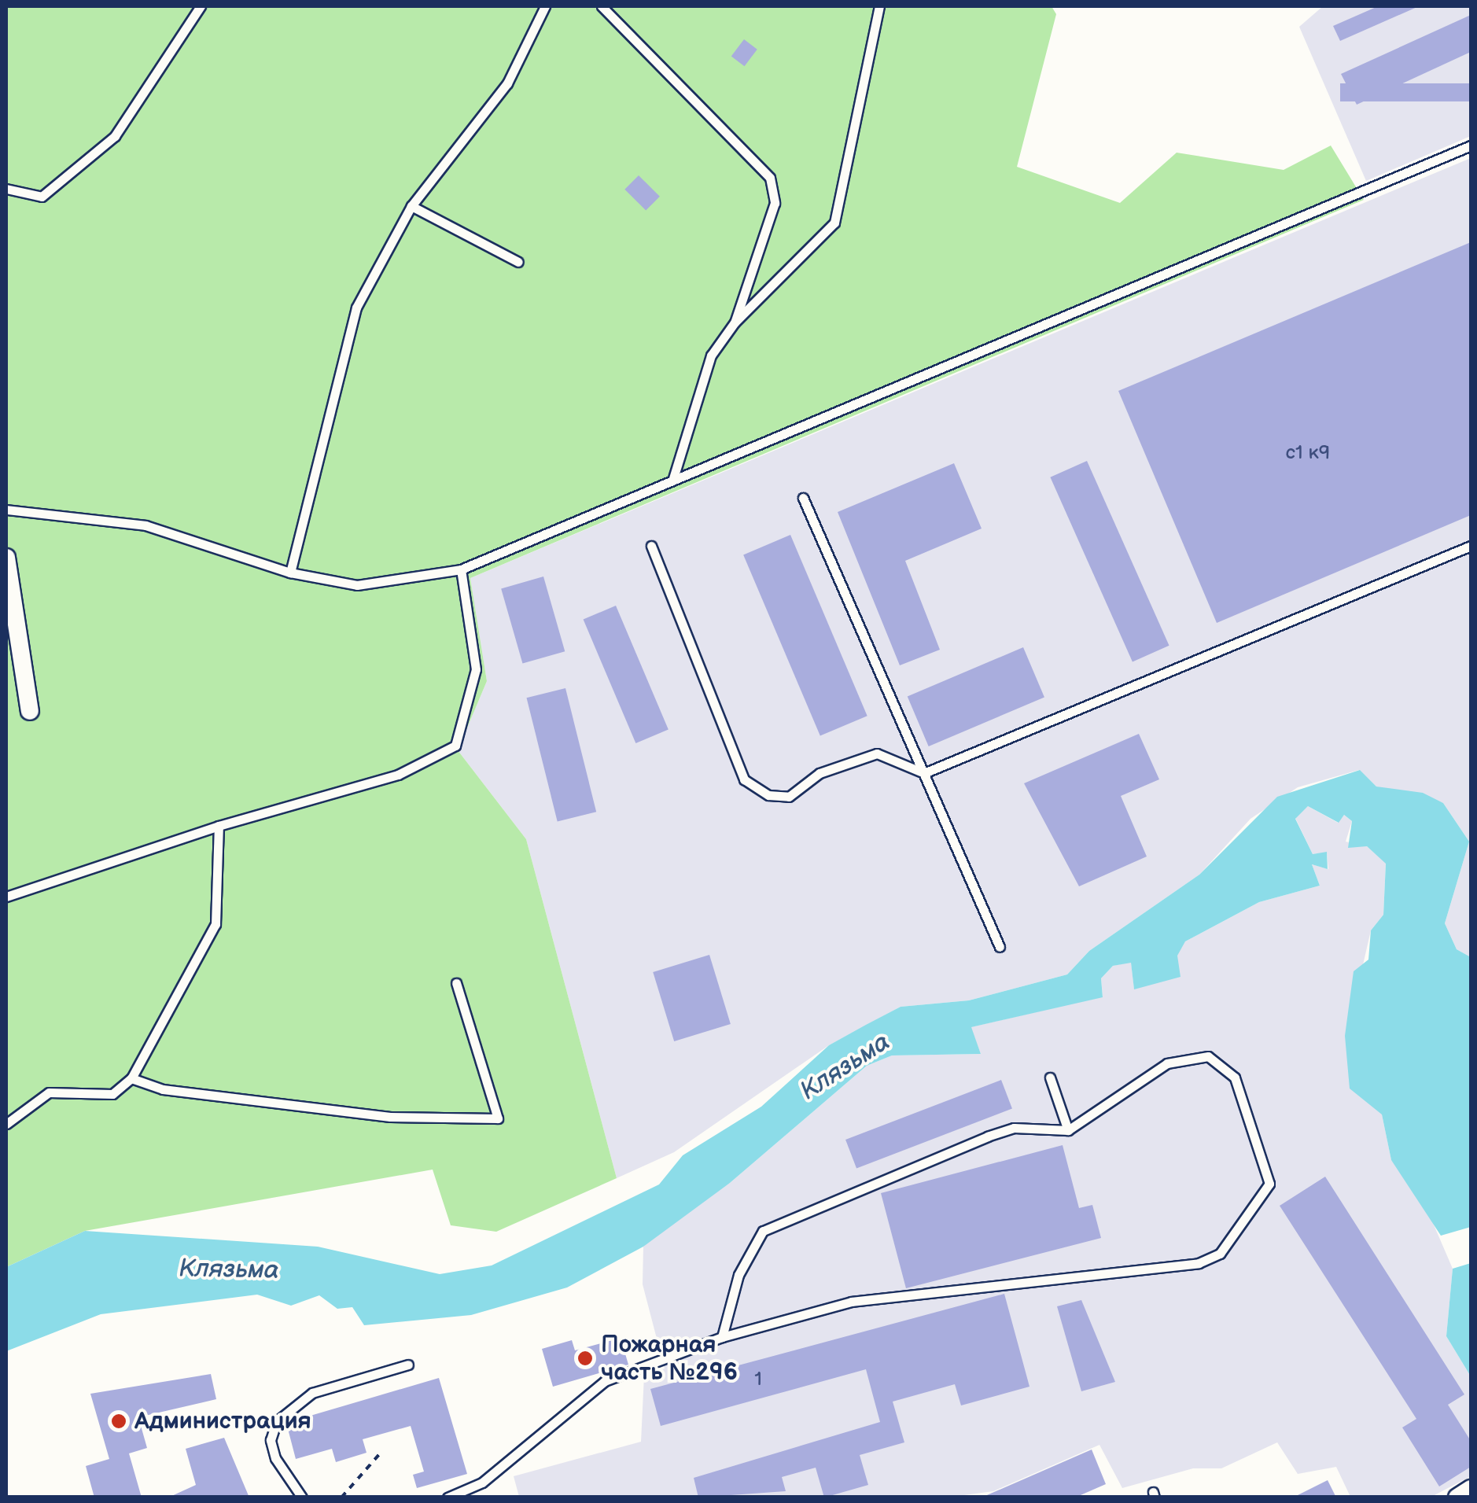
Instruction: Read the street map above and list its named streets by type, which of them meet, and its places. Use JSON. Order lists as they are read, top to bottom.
{
  "water": ["Клязьма"],
  "places": ["Пожарная часть №296", "Администрация"],
  "house_numbers": ["с1 к9", "1"]
}
